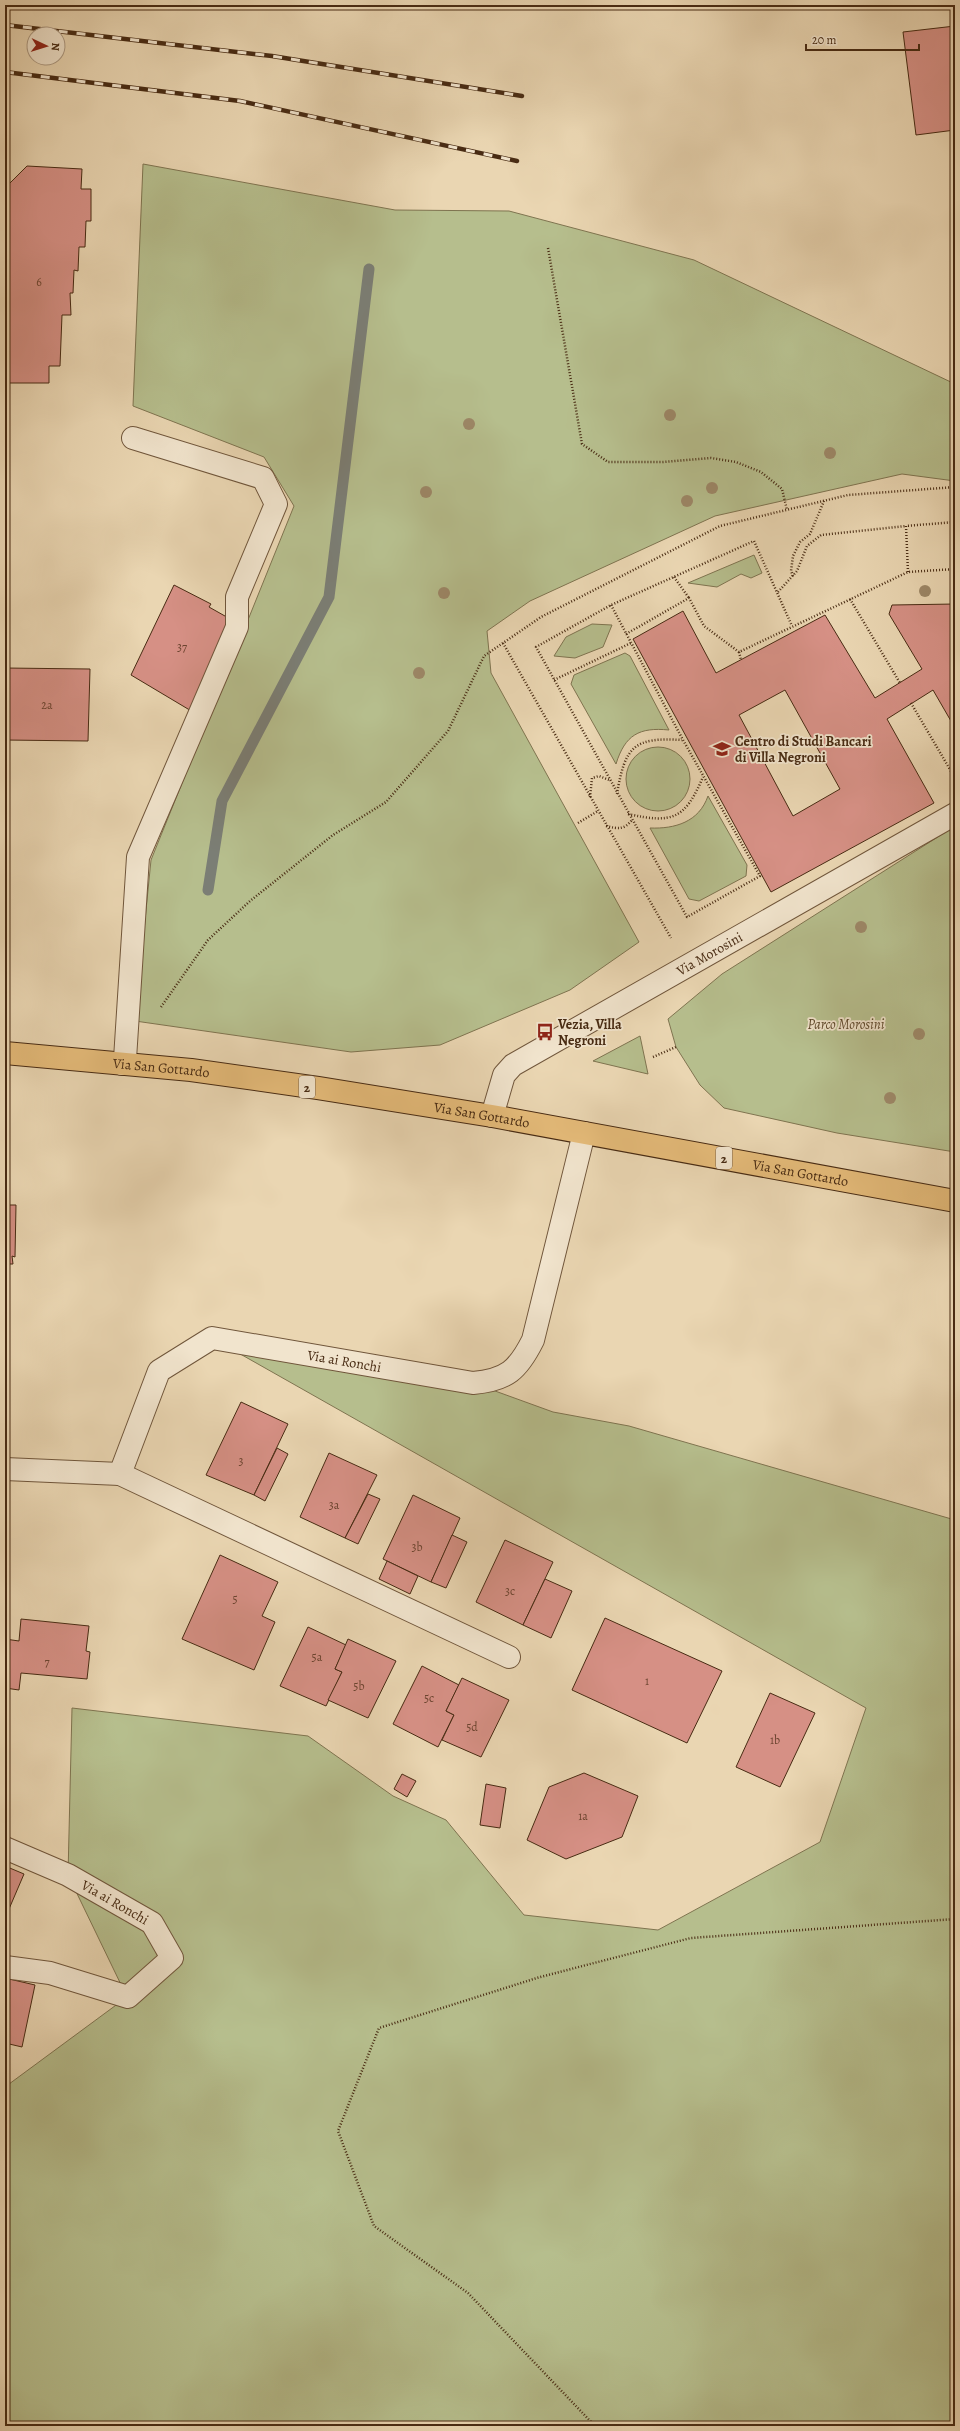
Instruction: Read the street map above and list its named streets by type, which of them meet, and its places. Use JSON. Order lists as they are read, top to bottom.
{
  "streets": {
    "main road": ["Via San Gottardo", "2"],
    "street": ["Via Morosini", "Via ai Ronchi"]
  },
  "crossings": [
    ["Via Morosini", "Via San Gottardo"],
    ["Via San Gottardo", "Via ai Ronchi"]
  ],
  "parks": ["Parco Morosini"],
  "places": {
    "school or university": ["Centro di Studi Bancari di Villa Negroni"],
    "bus stop": ["Vezia, Villa Negroni"]
  },
  "house_numbers": [
    "6",
    "37",
    "2a",
    "3",
    "3a",
    "3b",
    "3c",
    "5",
    "5a",
    "7",
    "1",
    "5b",
    "5c",
    "5d",
    "1b",
    "1a"
  ],
  "scale_bar": "20 m",
  "north": "right"
}
